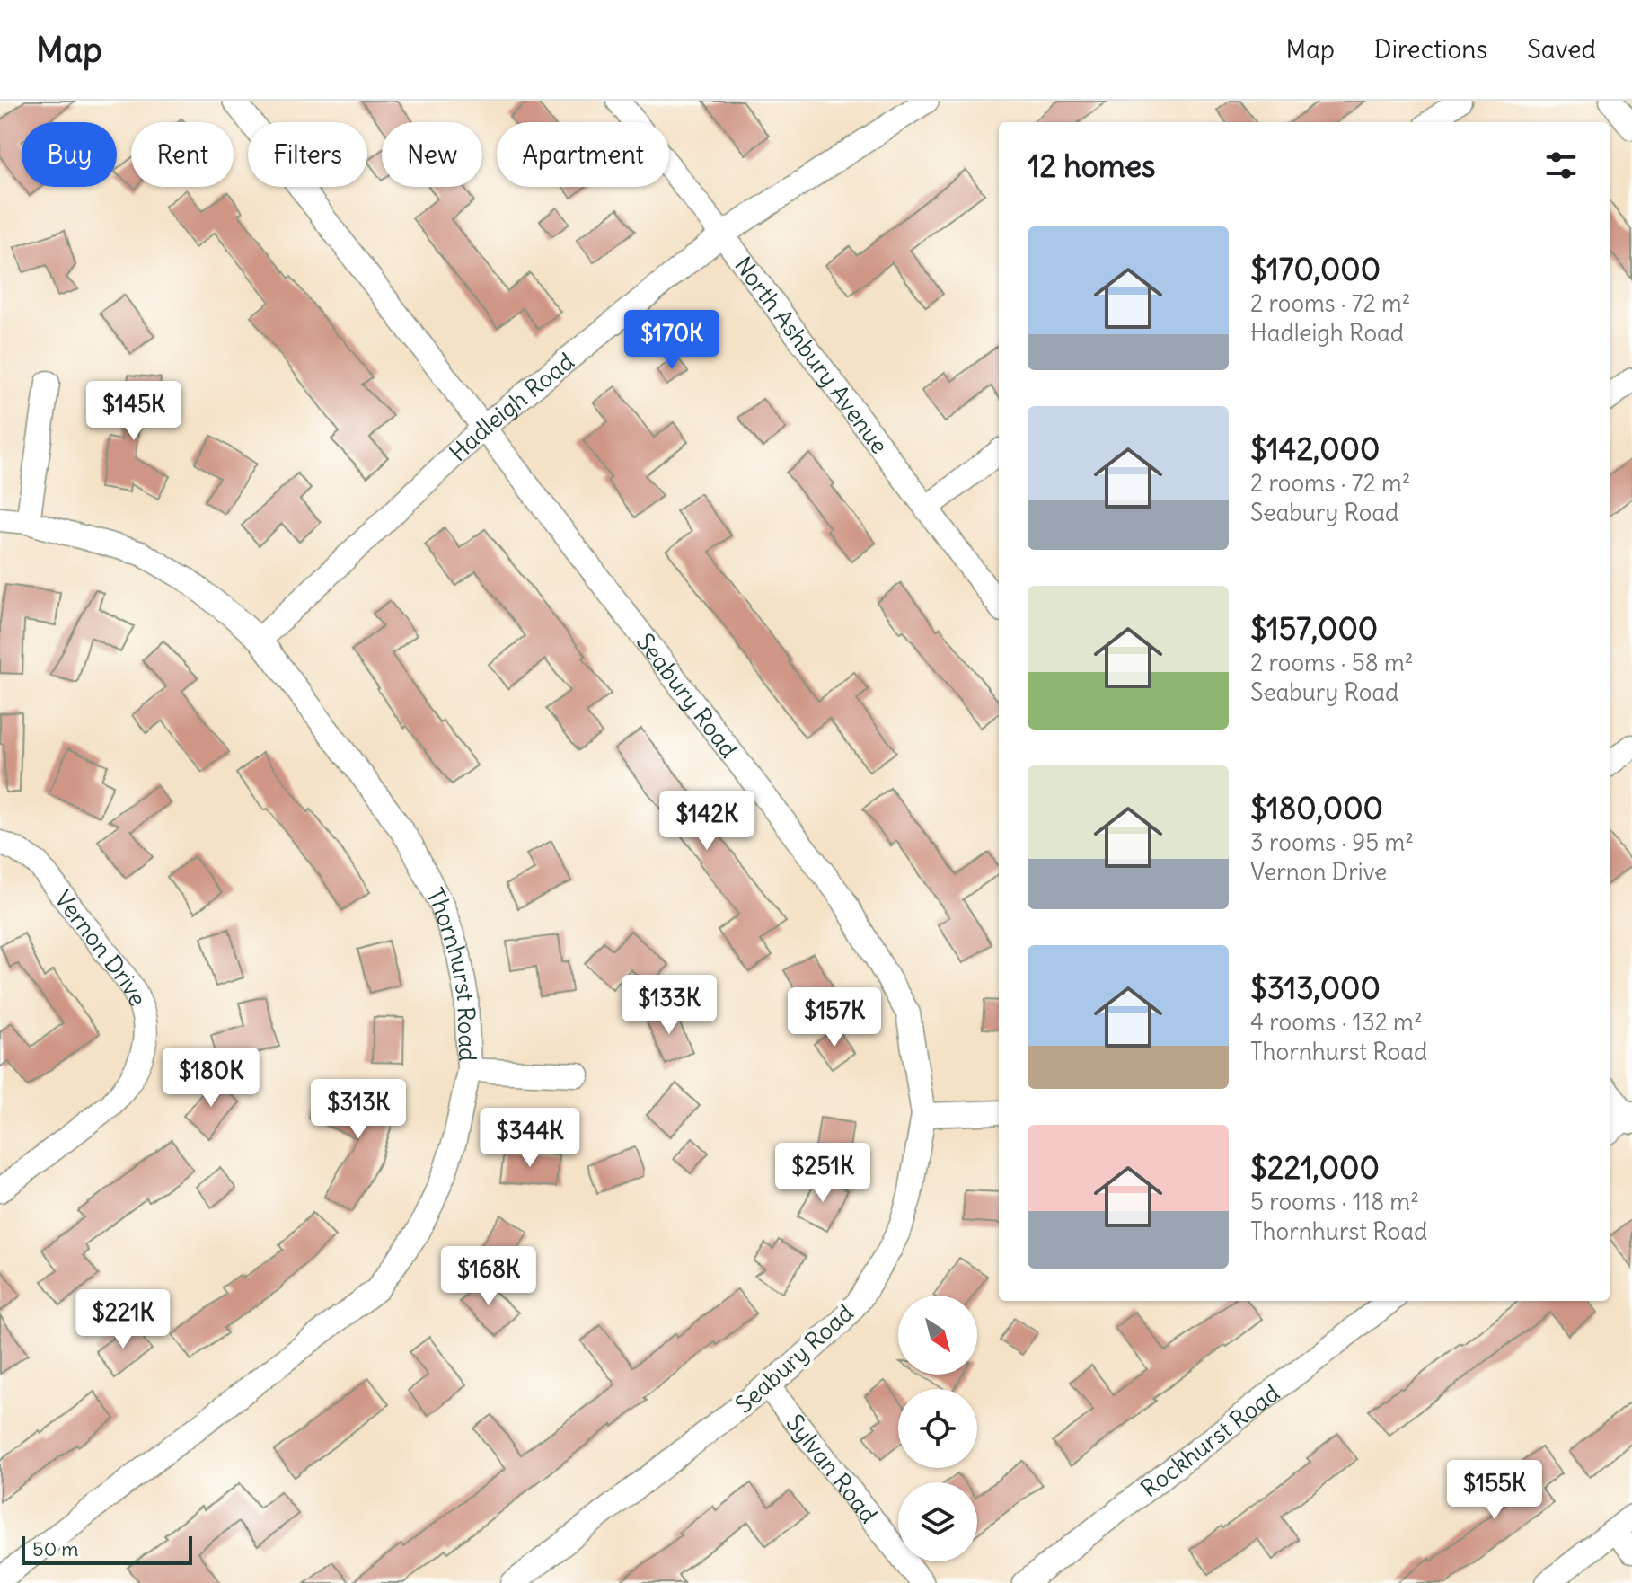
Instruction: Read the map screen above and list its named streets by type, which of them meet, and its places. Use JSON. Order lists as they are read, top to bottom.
{
  "streets": {
    "street": [
      "North Ashbury Avenue",
      "Hadleigh Road",
      "Seabury Road",
      "Vernon Drive",
      "Thornhurst Road",
      "Rockhurst Road",
      "Sylvan Road"
    ]
  },
  "crossings": [
    ["North Ashbury Avenue", "Hadleigh Road"],
    ["Hadleigh Road", "Seabury Road"],
    ["Hadleigh Road", "Thornhurst Road"],
    ["Seabury Road", "Sylvan Road"]
  ],
  "scale_bar": "50 m",
  "north": "bottom right",
  "page": {
    "header": "Map",
    "nav": ["Map", "Directions", "Saved"],
    "chip": [
      "Buy",
      "Rent",
      "Filters",
      "New",
      "Apartment"
    ],
    "heading": "12 homes",
    "list": [
      {
        "name": "$170,000",
        "note": "2 rooms · 72 m² · Hadleigh Road"
      },
      {
        "name": "$142,000",
        "note": "2 rooms · 72 m² · Seabury Road"
      },
      {
        "name": "$157,000",
        "note": "2 rooms · 58 m² · Seabury Road"
      },
      {
        "name": "$180,000",
        "note": "3 rooms · 95 m² · Vernon Drive"
      },
      {
        "name": "$313,000",
        "note": "4 rooms · 132 m² · Thornhurst Road"
      },
      {
        "name": "$221,000",
        "note": "5 rooms · 118 m² · Thornhurst Road"
      }
    ],
    "price": [
      "$170K",
      "$145K",
      "$142K",
      "$133K",
      "$157K",
      "$180K",
      "$313K",
      "$344K",
      "$251K",
      "$168K",
      "$221K",
      "$155K"
    ],
    "scale": "50 m"
  }
}
